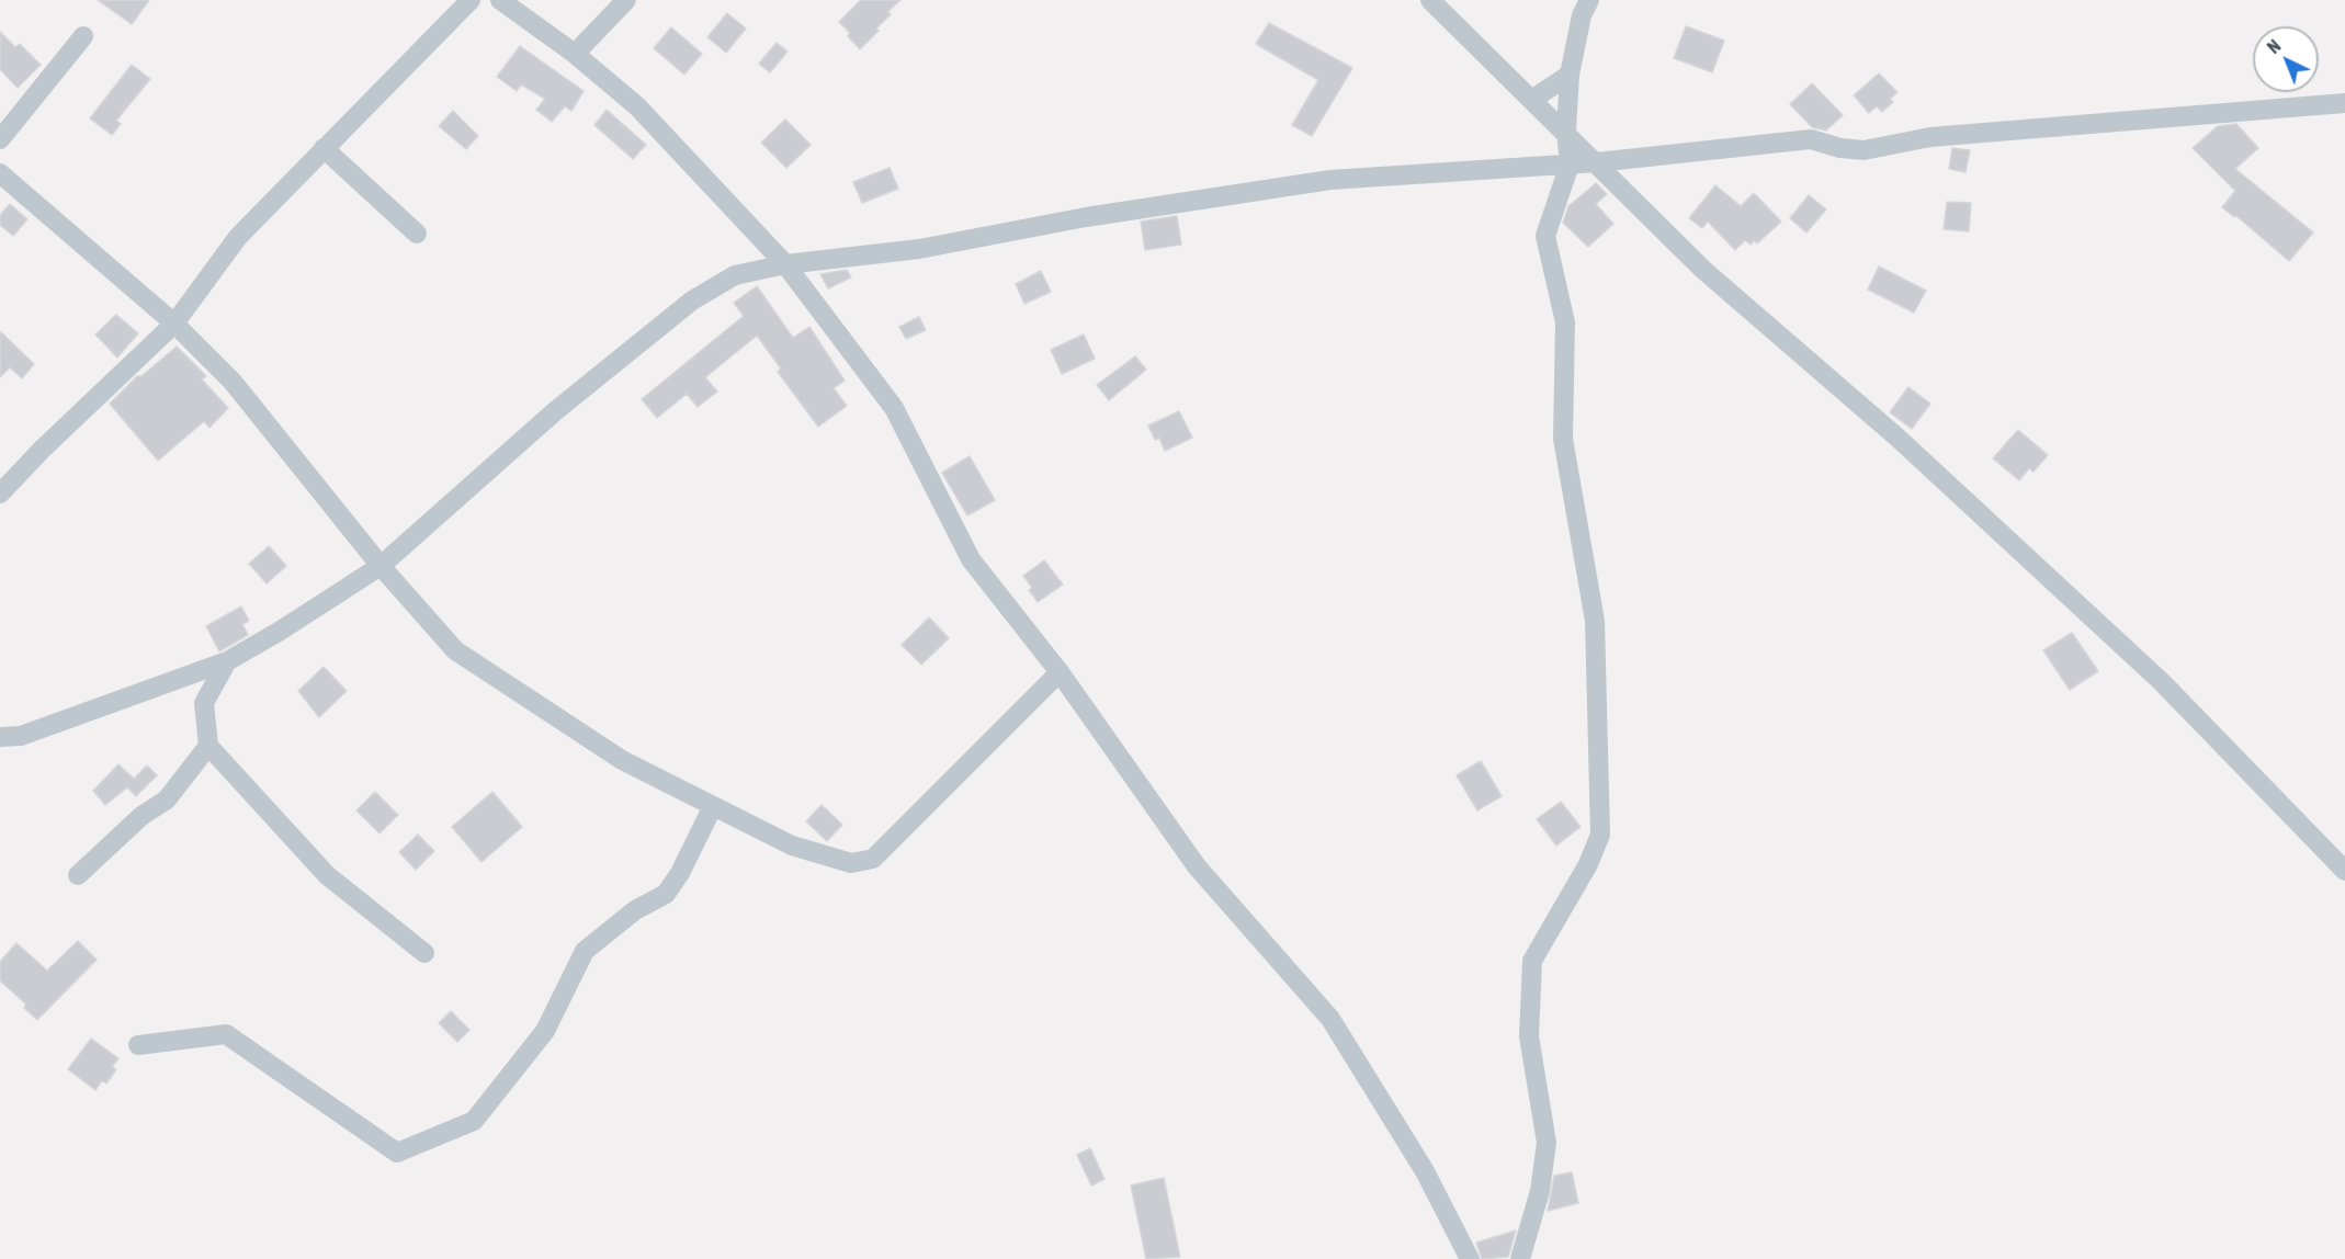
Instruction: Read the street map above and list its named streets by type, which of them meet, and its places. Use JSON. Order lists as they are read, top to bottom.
{
  "north": "top left"
}
